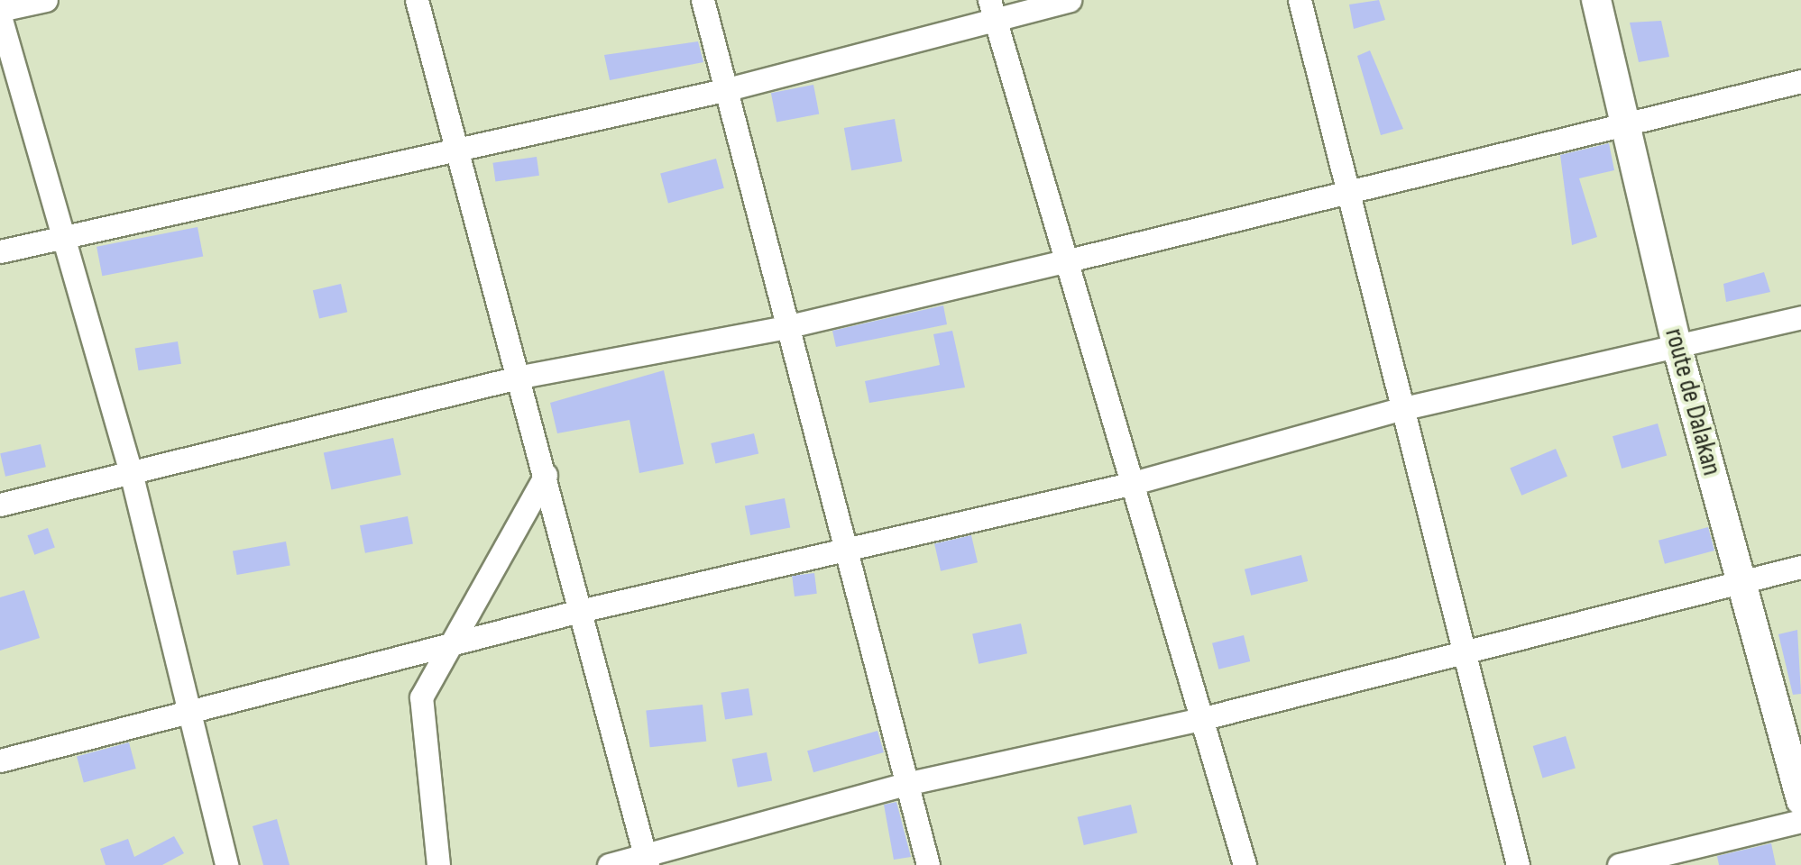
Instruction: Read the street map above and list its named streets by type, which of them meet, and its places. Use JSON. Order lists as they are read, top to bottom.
{
  "streets": {
    "street": ["route de Dalakan"]
  }
}
